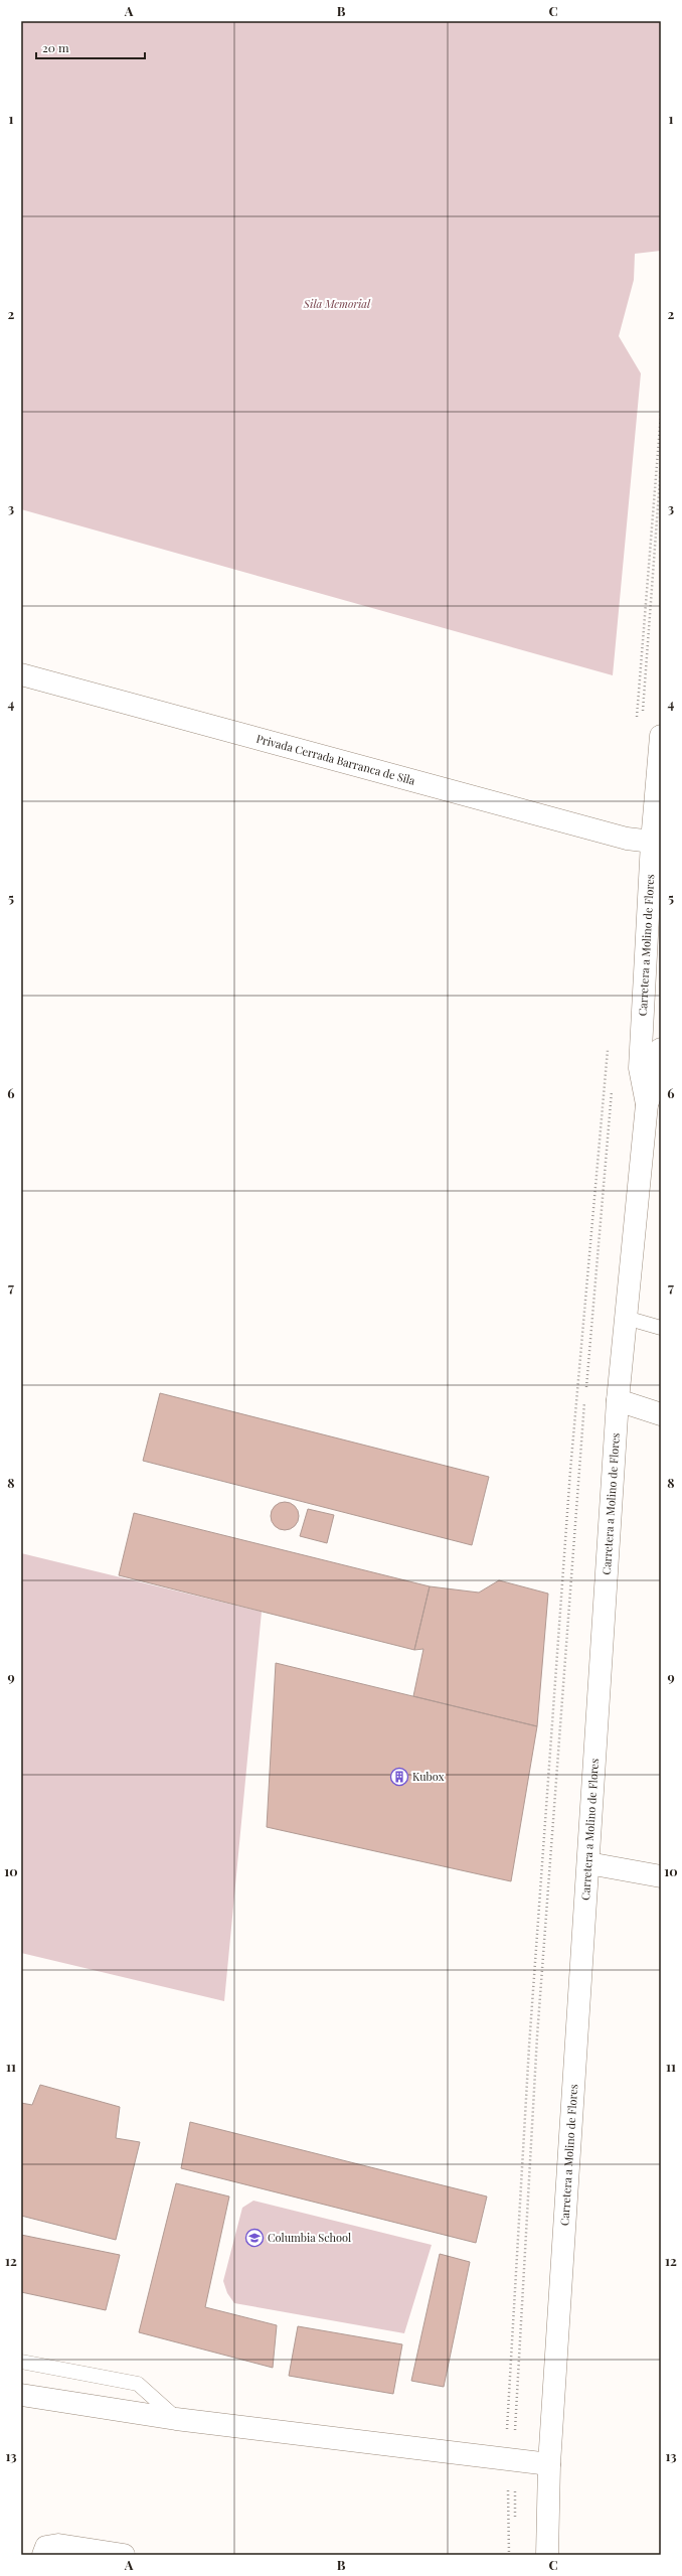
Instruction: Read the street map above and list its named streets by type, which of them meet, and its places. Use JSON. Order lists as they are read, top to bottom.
{
  "streets": {
    "main road": ["Privada Cerrada Barranca de Sila", "Carretera a Molino de Flores"]
  },
  "crossings": [
    ["Privada Cerrada Barranca de Sila", "Carretera a Molino de Flores"]
  ],
  "parks": ["Sila Memorial"],
  "places": {
    "building": ["Kubox"],
    "school or university": ["Columbia School"]
  },
  "scale_bar": "20 m",
  "grid": {
    "columns": ["A", "B", "C"],
    "rows": [
      "1",
      "2",
      "3",
      "4",
      "5",
      "6",
      "7",
      "8",
      "9",
      "10",
      "11",
      "12",
      "13"
    ]
  }
}
